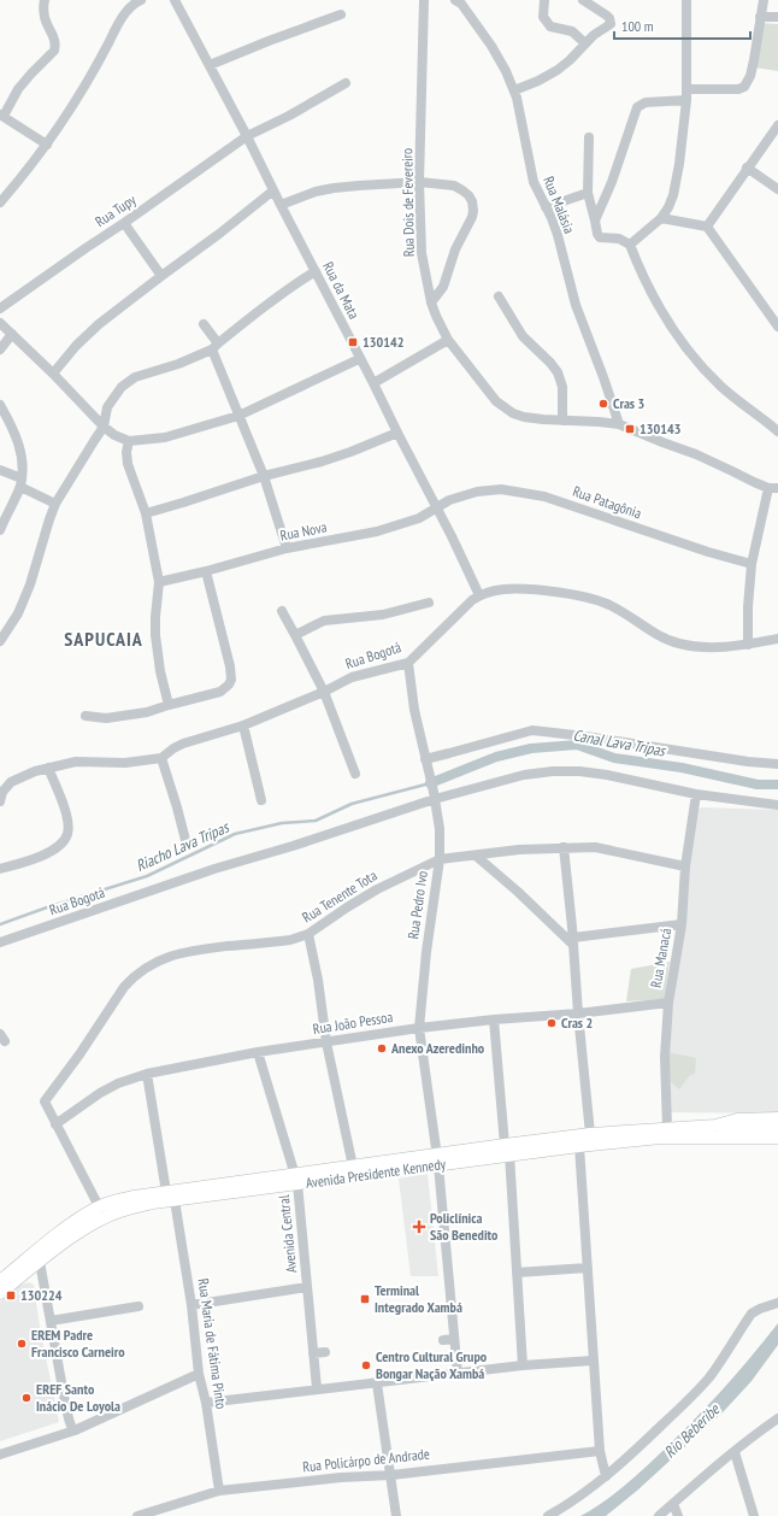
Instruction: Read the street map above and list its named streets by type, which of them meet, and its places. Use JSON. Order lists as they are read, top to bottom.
{
  "streets": {
    "main road": ["Avenida Presidente Kennedy"],
    "street": [
      "Rua Dois de Fevereiro",
      "Rua Malásia",
      "Rua Tupy",
      "Rua da Mata",
      "Rua Patagônia",
      "Rua Nova",
      "Rua Bogotá",
      "Rua Tenente Tota",
      "Rua Pedro Ivo",
      "Rua Manacá",
      "Rua João Pessoa",
      "Avenida Central",
      "Rua Maria de Fátima Pinto",
      "Rua Policárpo de Andrade"
    ]
  },
  "crossings": [
    ["Rua Dois de Fevereiro", "Rua Malásia"],
    ["Rua Tupy", "Rua da Mata"],
    ["Rua da Mata", "Rua Nova"],
    ["Rua da Mata", "Rua Bogotá"],
    ["Rua Patagônia", "Rua Nova"],
    ["Rua Bogotá", "Rua Pedro Ivo"],
    ["Rua Bogotá", "Rua Manacá"],
    ["Rua Tenente Tota", "Rua Pedro Ivo"],
    ["Rua Tenente Tota", "Rua Manacá"],
    ["Rua Tenente Tota", "Rua João Pessoa"],
    ["Rua Pedro Ivo", "Rua João Pessoa"],
    ["Rua Pedro Ivo", "Avenida Presidente Kennedy"],
    ["Rua Manacá", "Rua João Pessoa"],
    ["Rua Manacá", "Avenida Presidente Kennedy"],
    ["Rua João Pessoa", "Avenida Central"],
    ["Rua João Pessoa", "Rua Maria de Fátima Pinto"],
    ["Avenida Presidente Kennedy", "Avenida Central"],
    ["Avenida Presidente Kennedy", "Rua Maria de Fátima Pinto"],
    ["Rua Maria de Fátima Pinto", "Rua Policárpo de Andrade"]
  ],
  "districts": ["SAPUCAIA"],
  "water": ["Canal Lava Tripas", "Riacho Lava Tripas", "Rio Beberibe"],
  "places": {
    "transit": [
      "130142",
      "130143",
      "130224",
      "Terminal Integrado Xambá"
    ],
    "other": [
      "Cras 3",
      "Cras 2",
      "Anexo Azeredinho",
      "EREM Padre Francisco Carneiro",
      "Centro Cultural Grupo Bongar Nação Xambá",
      "EREF Santo Inácio De Loyola"
    ],
    "health": ["Policlínica São Benedito"]
  },
  "scale_bar": "100 m"
}
